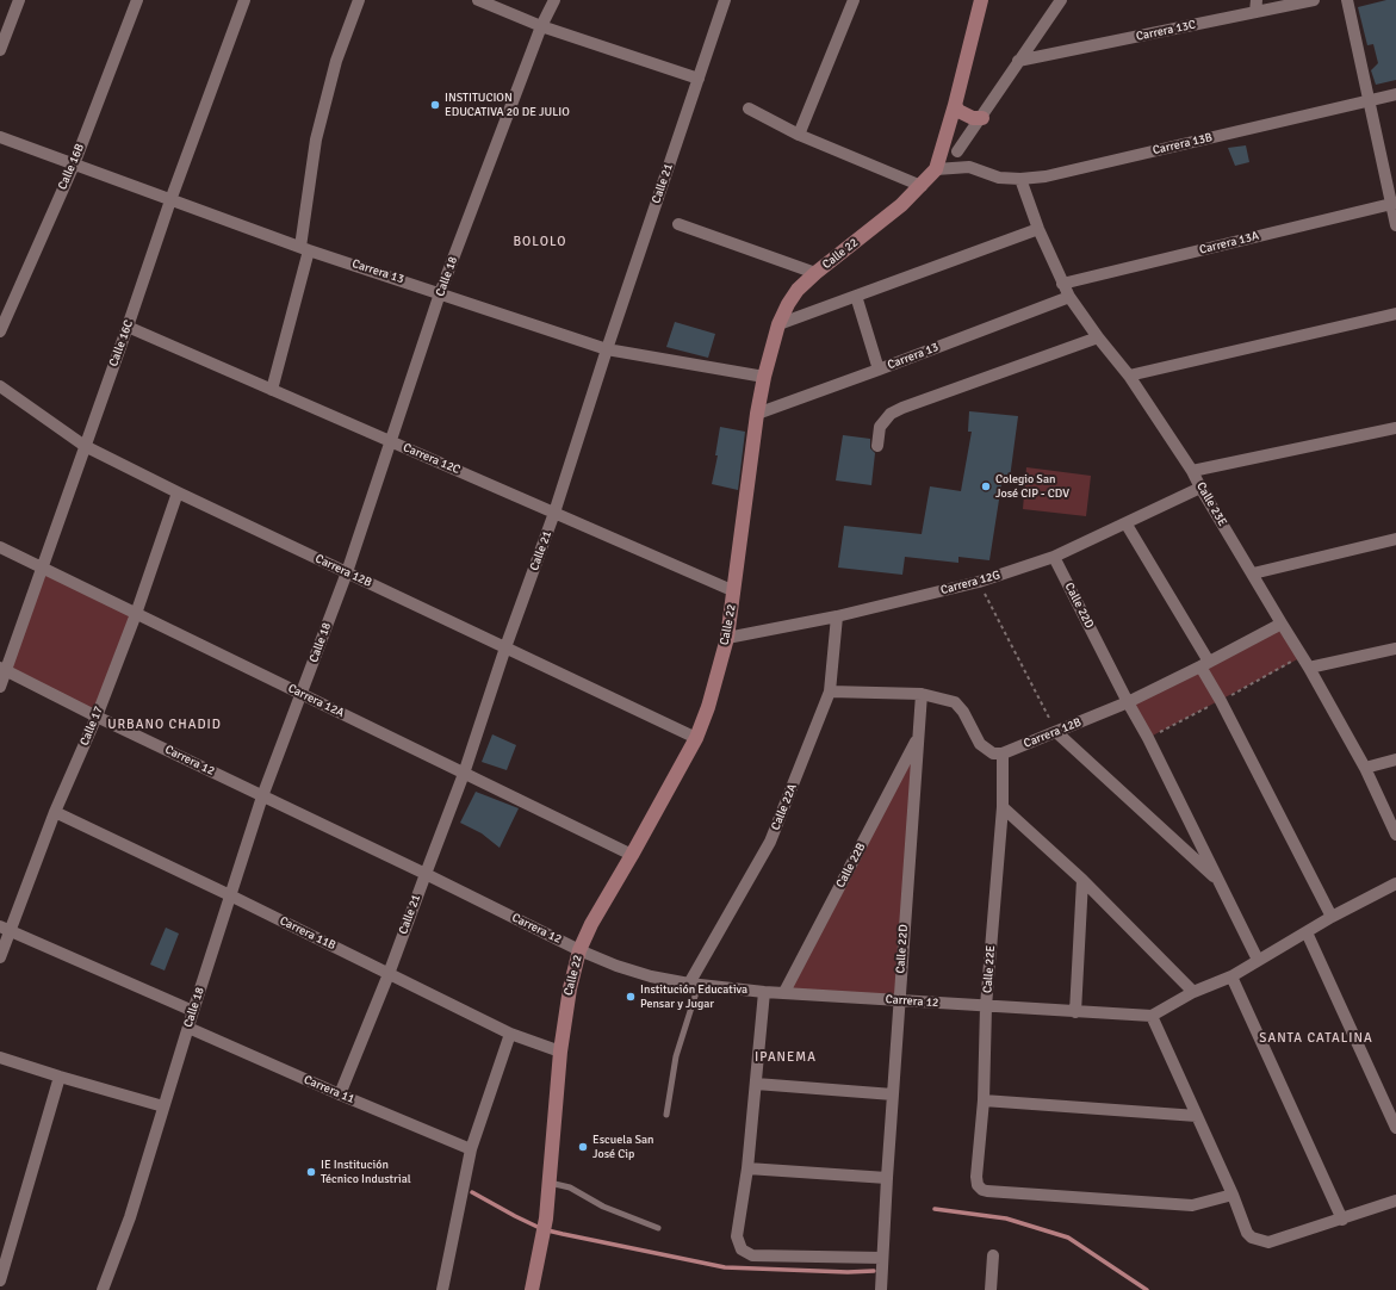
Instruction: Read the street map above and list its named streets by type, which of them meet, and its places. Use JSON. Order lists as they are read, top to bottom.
{
  "streets": {
    "street": [
      "Carrera 13C",
      "Carrera 13B",
      "Calle 16B",
      "Calle 21",
      "Carrera 13A",
      "Calle 22",
      "Carrera 13",
      "Calle 18",
      "Calle 16C",
      "Carrera 12C",
      "Calle 23E",
      "Carrera 12B",
      "Carrera 12G",
      "Calle 22D",
      "Carrera 12A",
      "Calle 17",
      "Carrera 12",
      "Calle 22A",
      "Calle 22B",
      "Carrera 11B",
      "Calle 22E",
      "Carrera 11"
    ]
  },
  "crossings": [
    ["Carrera 13B", "Calle 22"],
    ["Carrera 13B", "Calle 23E"],
    ["Calle 16B", "Carrera 13"],
    ["Calle 21", "Carrera 13"],
    ["Calle 21", "Carrera 12C"],
    ["Calle 21", "Carrera 12B"],
    ["Calle 21", "Carrera 12A"],
    ["Calle 21", "Carrera 12"],
    ["Calle 21", "Carrera 11B"],
    ["Calle 21", "Carrera 11"],
    ["Carrera 13A", "Calle 23E"],
    ["Calle 22", "Carrera 13"],
    ["Calle 22", "Carrera 12C"],
    ["Calle 22", "Carrera 12B"],
    ["Calle 22", "Carrera 12G"],
    ["Calle 22", "Carrera 12A"],
    ["Calle 22", "Carrera 12"],
    ["Calle 22", "Carrera 11B"],
    ["Carrera 13", "Calle 18"],
    ["Carrera 13", "Calle 16C"],
    ["Carrera 13", "Calle 23E"],
    ["Calle 18", "Carrera 12C"],
    ["Calle 18", "Carrera 12B"],
    ["Calle 18", "Carrera 12A"],
    ["Calle 18", "Carrera 12"],
    ["Calle 18", "Carrera 11B"],
    ["Calle 18", "Carrera 11"],
    ["Calle 16C", "Carrera 12C"],
    ["Calle 16C", "Carrera 12B"],
    ["Calle 16C", "Carrera 12A"],
    ["Calle 16C", "Carrera 12"],
    ["Calle 23E", "Carrera 12B"],
    ["Calle 23E", "Carrera 12G"],
    ["Carrera 12B", "Calle 22D"],
    ["Carrera 12B", "Calle 17"],
    ["Carrera 12B", "Calle 22E"],
    ["Carrera 12G", "Calle 22D"],
    ["Carrera 12G", "Calle 22A"],
    ["Calle 22D", "Carrera 12"],
    ["Calle 22D", "Calle 22B"],
    ["Carrera 12A", "Calle 17"],
    ["Calle 17", "Carrera 12"],
    ["Calle 17", "Carrera 11B"],
    ["Carrera 12", "Calle 22A"],
    ["Carrera 12", "Calle 22B"],
    ["Carrera 12", "Calle 22E"]
  ],
  "districts": [
    "BOLOLO",
    "URBANO CHADID",
    "SANTA CATALINA",
    "IPANEMA"
  ],
  "places": [
    "INSTITUCION EDUCATIVA 20 DE JULIO",
    "Colegio San José CIP - CDV",
    "Institución Educativa Pensar y Jugar",
    "Escuela San José Cip",
    "IE Institución Técnico Industrial"
  ]
}
